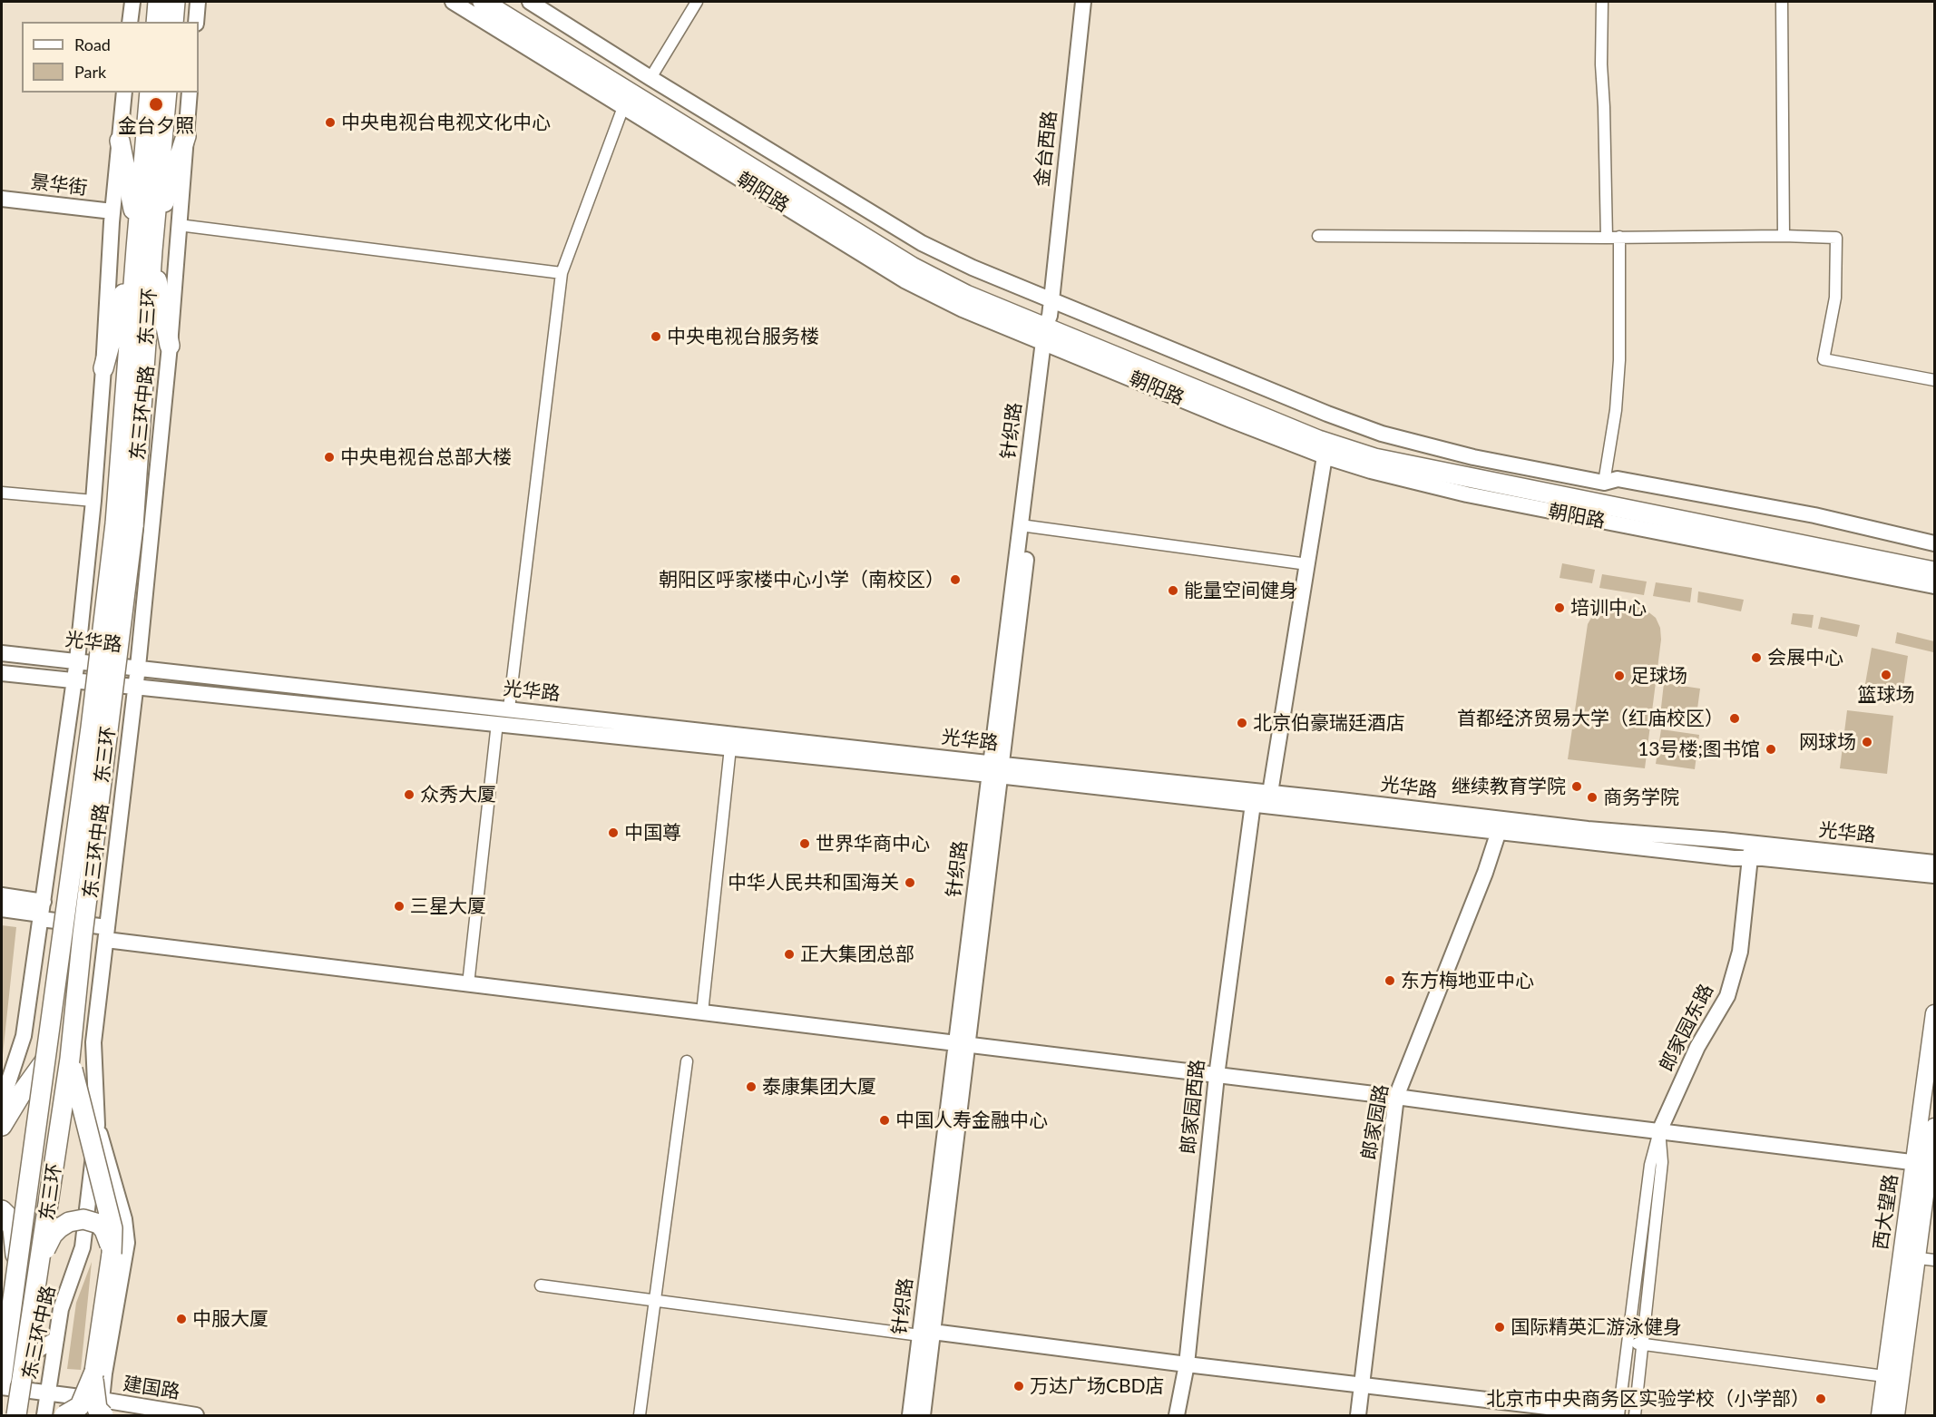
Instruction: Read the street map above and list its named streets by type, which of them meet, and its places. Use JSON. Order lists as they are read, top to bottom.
{
  "streets": {
    "highway": ["朝阳路", "东三环"],
    "main road": ["西大望路"],
    "street": [
      "金台西路",
      "景华街",
      "东三环中路",
      "针织路",
      "光华路",
      "郎家园东路",
      "郎家园西路",
      "郎家园路",
      "建国路"
    ]
  },
  "crossings": [
    ["金台西路", "朝阳路"],
    ["金台西路", "针织路"],
    ["朝阳路", "针织路"],
    ["东三环中路", "光华路"],
    ["东三环中路", "建国路"],
    ["针织路", "光华路"],
    ["光华路", "郎家园东路"],
    ["光华路", "郎家园西路"],
    ["光华路", "郎家园路"]
  ],
  "places": [
    "金台夕照",
    "中央电视台电视文化中心",
    "中央电视台服务楼",
    "中央电视台总部大楼",
    "朝阳区呼家楼中心小学（南校区）",
    "能量空间健身",
    "培训中心",
    "会展中心",
    "篮球场",
    "足球场",
    "首都经济贸易大学（红庙校区）",
    "北京伯豪瑞廷酒店",
    "网球场",
    "13号楼;图书馆",
    "继续教育学院",
    "众秀大厦",
    "商务学院",
    "中国尊",
    "世界华商中心",
    "中华人民共和国海关",
    "三星大厦",
    "正大集团总部",
    "东方梅地亚中心",
    "泰康集团大厦",
    "中国人寿金融中心",
    "中服大厦",
    "国际精英汇游泳健身",
    "万达广场CBD店",
    "北京市中央商务区实验学校（小学部）"
  ],
  "legend": ["Road", "Park"]
}
